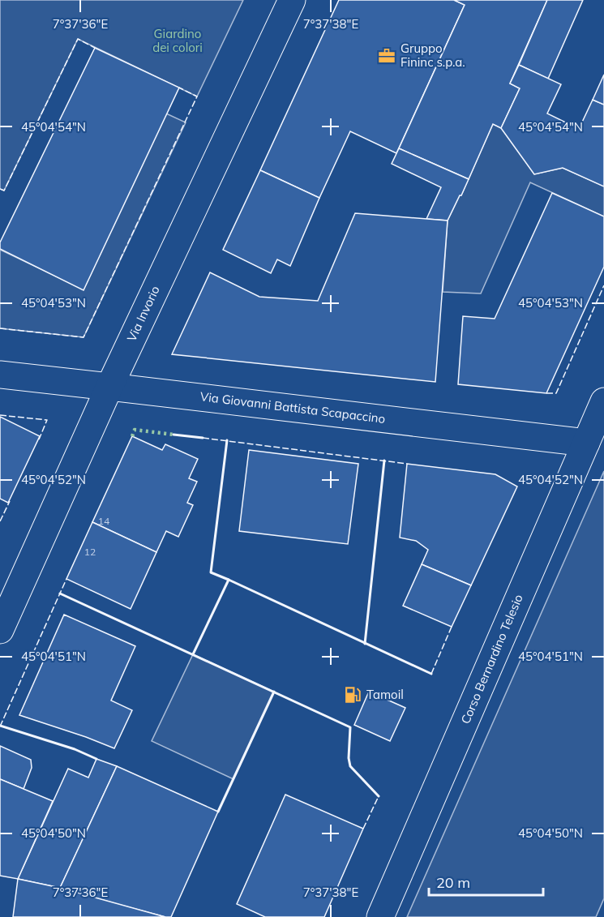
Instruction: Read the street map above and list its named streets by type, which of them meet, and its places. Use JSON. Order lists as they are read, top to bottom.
{
  "streets": {
    "street": ["Via Invorio", "Via Giovanni Battista Scapaccino", "Corso Bernardino Telesio"]
  },
  "crossings": [
    ["Via Invorio", "Via Giovanni Battista Scapaccino"],
    ["Via Giovanni Battista Scapaccino", "Corso Bernardino Telesio"]
  ],
  "parks": ["Giardino dei colori"],
  "places": {
    "office": ["Gruppo Fininc s.p.a."],
    "fuel station": ["Tamoil"]
  },
  "house_numbers": ["14", "12"],
  "scale_bar": "20 m",
  "coordinates": [
    "7°37'36\"E",
    "7°37'38\"E",
    "45°04'54\"N",
    "45°04'53\"N",
    "45°04'52\"N",
    "45°04'51\"N",
    "45°04'50\"N"
  ]
}
